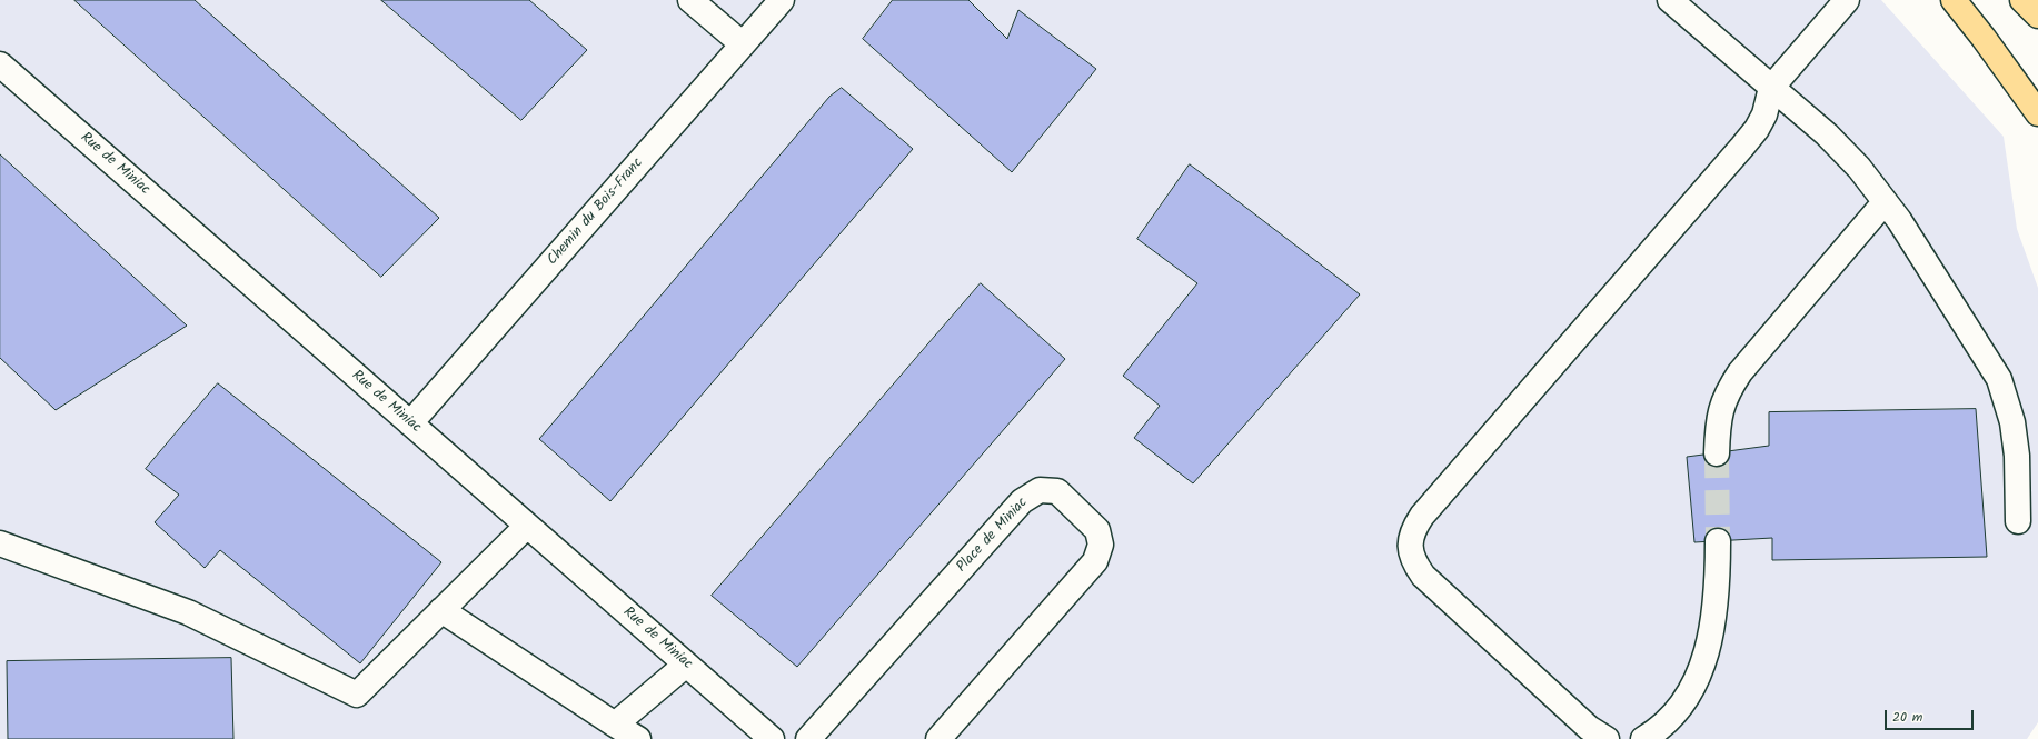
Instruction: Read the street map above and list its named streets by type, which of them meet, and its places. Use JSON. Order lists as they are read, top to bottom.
{
  "streets": {
    "street": ["Rue de Miniac", "Chemin du Bois-Franc", "Place de Miniac"]
  },
  "crossings": [
    ["Rue de Miniac", "Chemin du Bois-Franc"]
  ],
  "scale_bar": "20 m"
}
